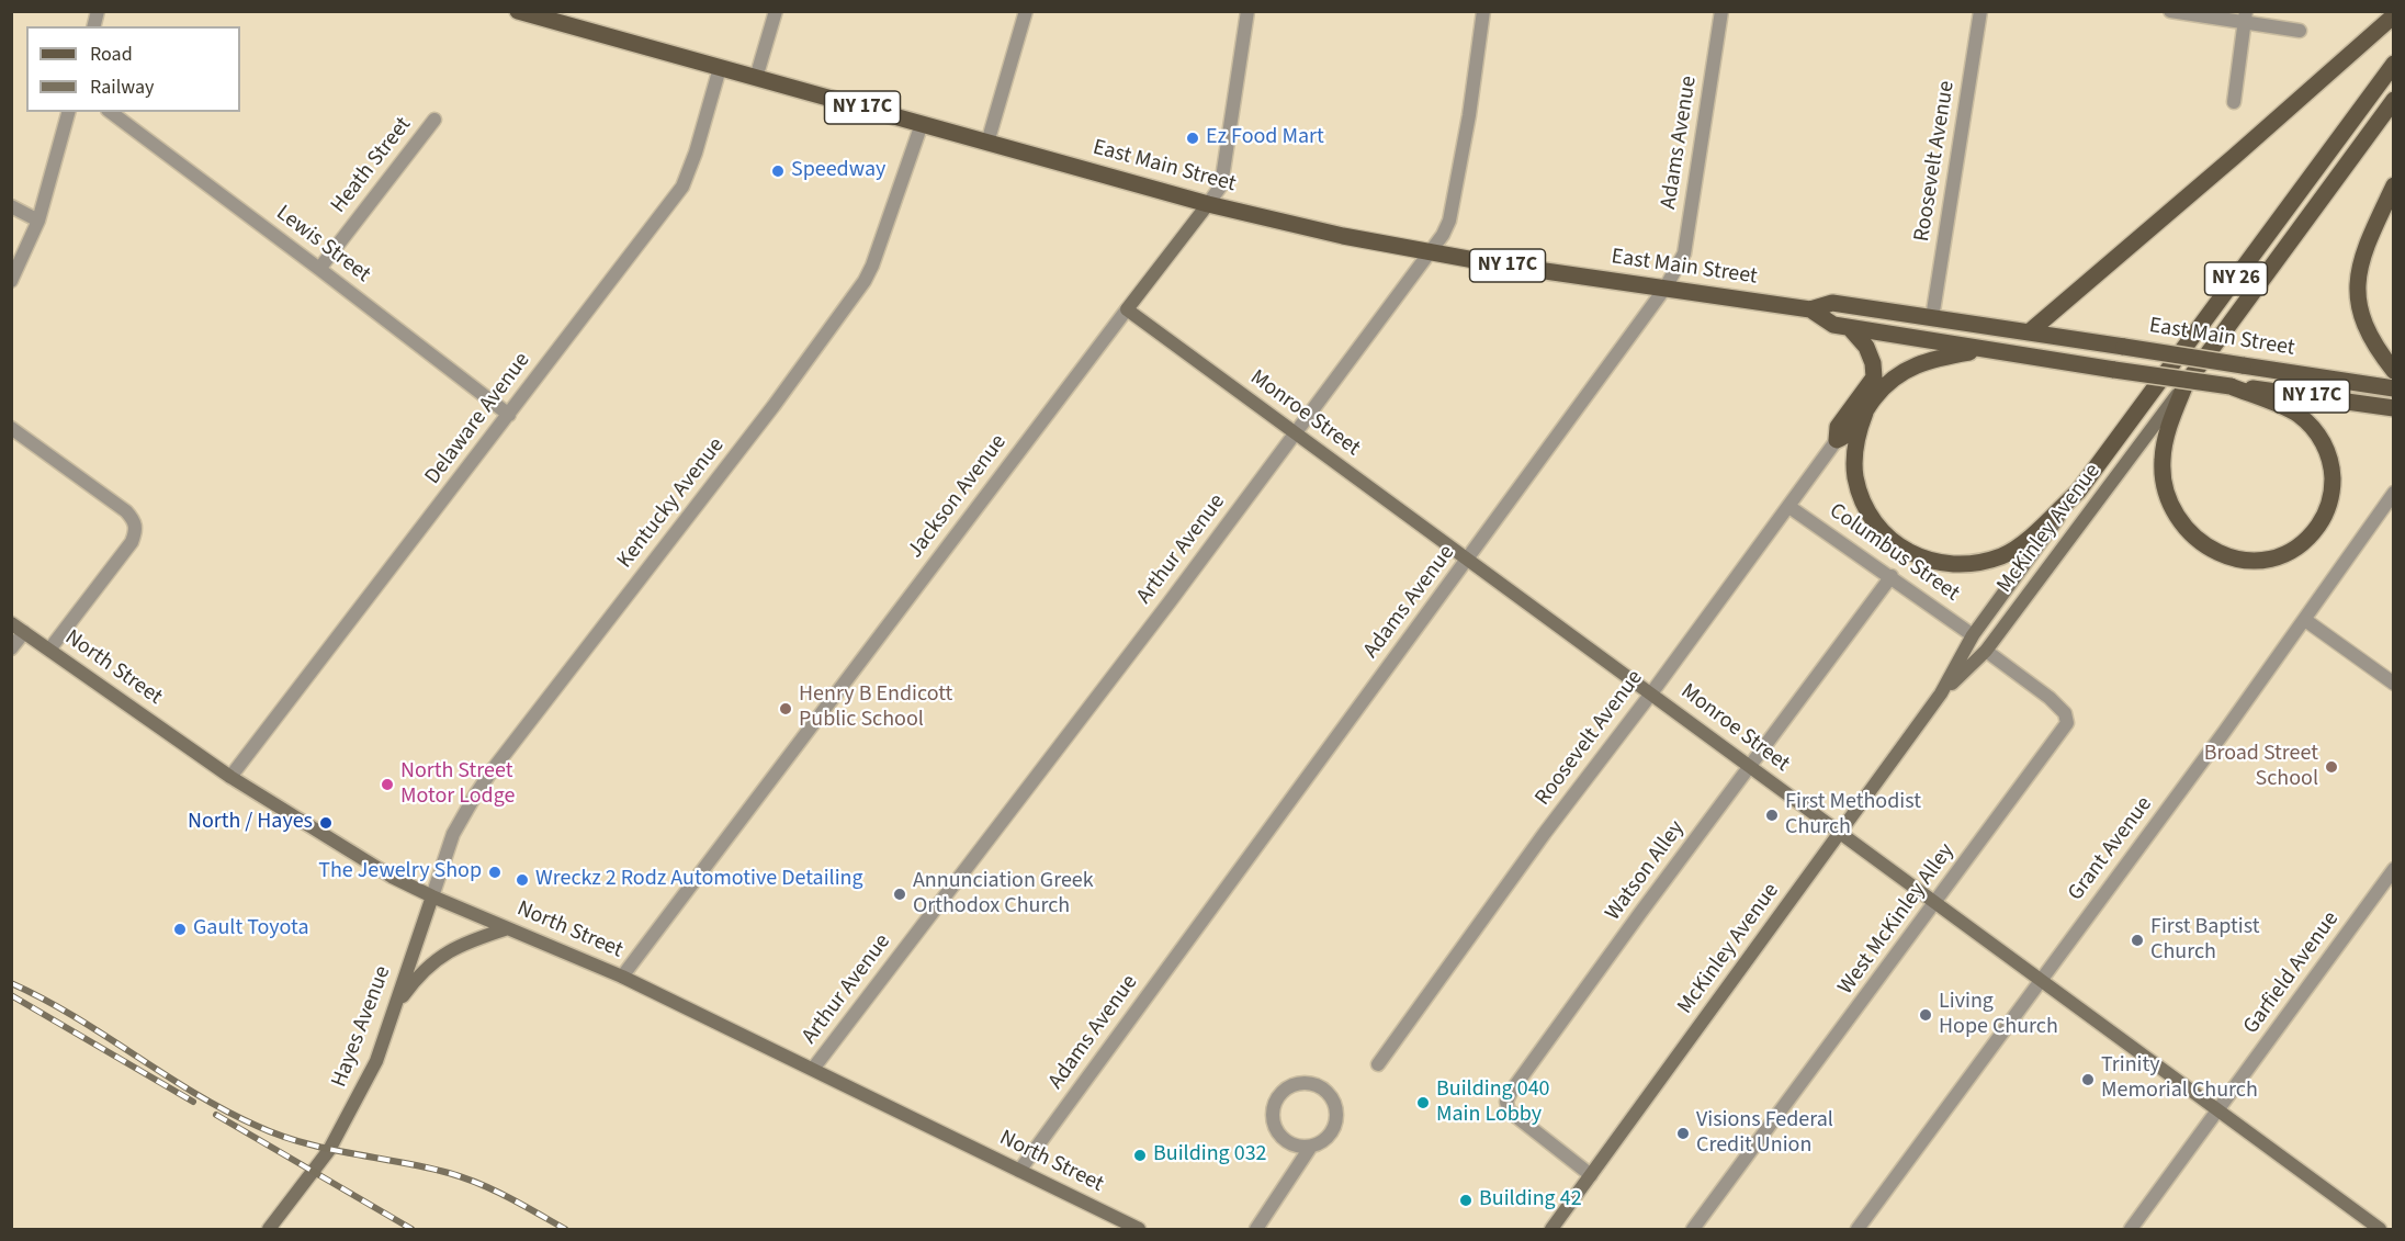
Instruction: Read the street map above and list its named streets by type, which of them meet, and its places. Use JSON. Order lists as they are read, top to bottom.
{
  "streets": {
    "main road": ["NY 17C", "East Main Street", "NY 26"],
    "street": [
      "Adams Avenue",
      "Roosevelt Avenue",
      "Heath Street",
      "Lewis Street",
      "Monroe Street",
      "Delaware Avenue",
      "Jackson Avenue",
      "Kentucky Avenue",
      "McKinley Avenue",
      "Arthur Avenue",
      "Columbus Street",
      "North Street",
      "Grant Avenue",
      "Watson Alley",
      "West McKinley Alley",
      "Garfield Avenue",
      "Hayes Avenue"
    ]
  },
  "crossings": [
    ["Adams Avenue", "East Main Street"],
    ["Adams Avenue", "Monroe Street"],
    ["Adams Avenue", "North Street"],
    ["Roosevelt Avenue", "East Main Street"],
    ["Roosevelt Avenue", "Monroe Street"],
    ["Roosevelt Avenue", "Columbus Street"],
    ["Heath Street", "Lewis Street"],
    ["East Main Street", "NY 26"],
    ["East Main Street", "Delaware Avenue"],
    ["East Main Street", "Jackson Avenue"],
    ["East Main Street", "Kentucky Avenue"],
    ["East Main Street", "Arthur Avenue"],
    ["Lewis Street", "Delaware Avenue"],
    ["NY 26", "McKinley Avenue"],
    ["Monroe Street", "Jackson Avenue"],
    ["Monroe Street", "McKinley Avenue"],
    ["Monroe Street", "Arthur Avenue"],
    ["Monroe Street", "Grant Avenue"],
    ["Monroe Street", "Watson Alley"],
    ["Monroe Street", "West McKinley Alley"],
    ["Monroe Street", "Garfield Avenue"],
    ["Delaware Avenue", "North Street"],
    ["Jackson Avenue", "North Street"],
    ["Kentucky Avenue", "North Street"],
    ["Kentucky Avenue", "Hayes Avenue"],
    ["McKinley Avenue", "Columbus Street"],
    ["McKinley Avenue", "Watson Alley"],
    ["McKinley Avenue", "West McKinley Alley"],
    ["Arthur Avenue", "North Street"],
    ["Columbus Street", "Watson Alley"],
    ["North Street", "Hayes Avenue"]
  ],
  "places": [
    "Ez Food Mart",
    "Speedway",
    "Henry B Endicott Public School",
    "Broad Street School",
    "North Street Motor Lodge",
    "First Methodist Church",
    "North / Hayes",
    "The Jewelry Shop",
    "Wreckz 2 Rodz Automotive Detailing",
    "Annunciation Greek Orthodox Church",
    "Gault Toyota",
    "First Baptist Church",
    "Living Hope Church",
    "Trinity Memorial Church",
    "Building 040 Main Lobby",
    "Visions Federal Credit Union",
    "Building 032",
    "Building 42"
  ],
  "legend": ["Road", "Railway"]
}
